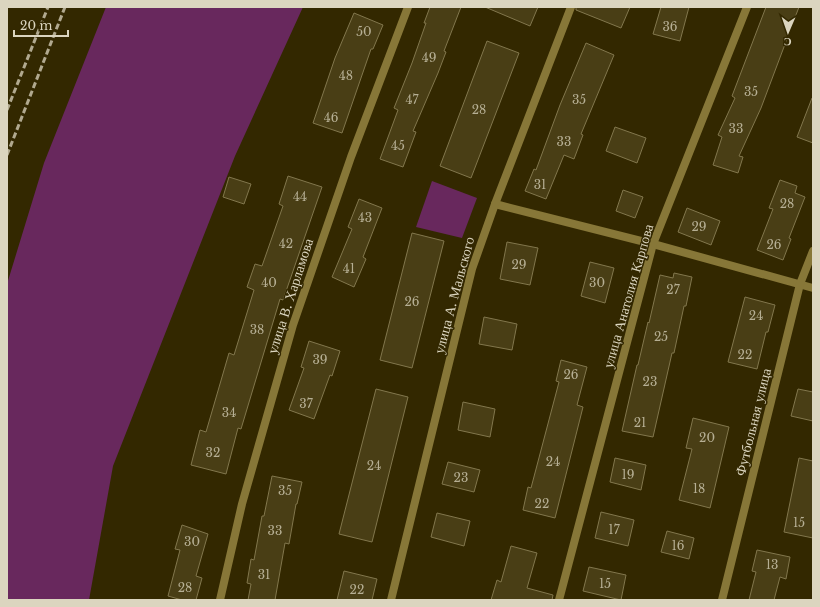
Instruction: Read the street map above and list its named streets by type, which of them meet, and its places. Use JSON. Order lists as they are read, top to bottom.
{
  "streets": {
    "street": [
      "улица А. Мальского",
      "улица В. Харламова",
      "улица Анатолия Карпова",
      "Футбольная улица"
    ]
  },
  "house_numbers": [
    "36",
    "50",
    "49",
    "48",
    "35",
    "47",
    "35",
    "28",
    "46",
    "33",
    "33",
    "45",
    "31",
    "44",
    "28",
    "43",
    "29",
    "42",
    "26",
    "29",
    "41",
    "40",
    "30",
    "27",
    "26",
    "24",
    "38",
    "25",
    "22",
    "39",
    "26",
    "23",
    "37",
    "34",
    "21",
    "20",
    "32",
    "24",
    "24",
    "19",
    "23",
    "18",
    "35",
    "22",
    "15",
    "17",
    "33",
    "30",
    "16",
    "13",
    "31",
    "15",
    "28",
    "22"
  ],
  "scale_bar": "20 m",
  "north": "bottom"
}
